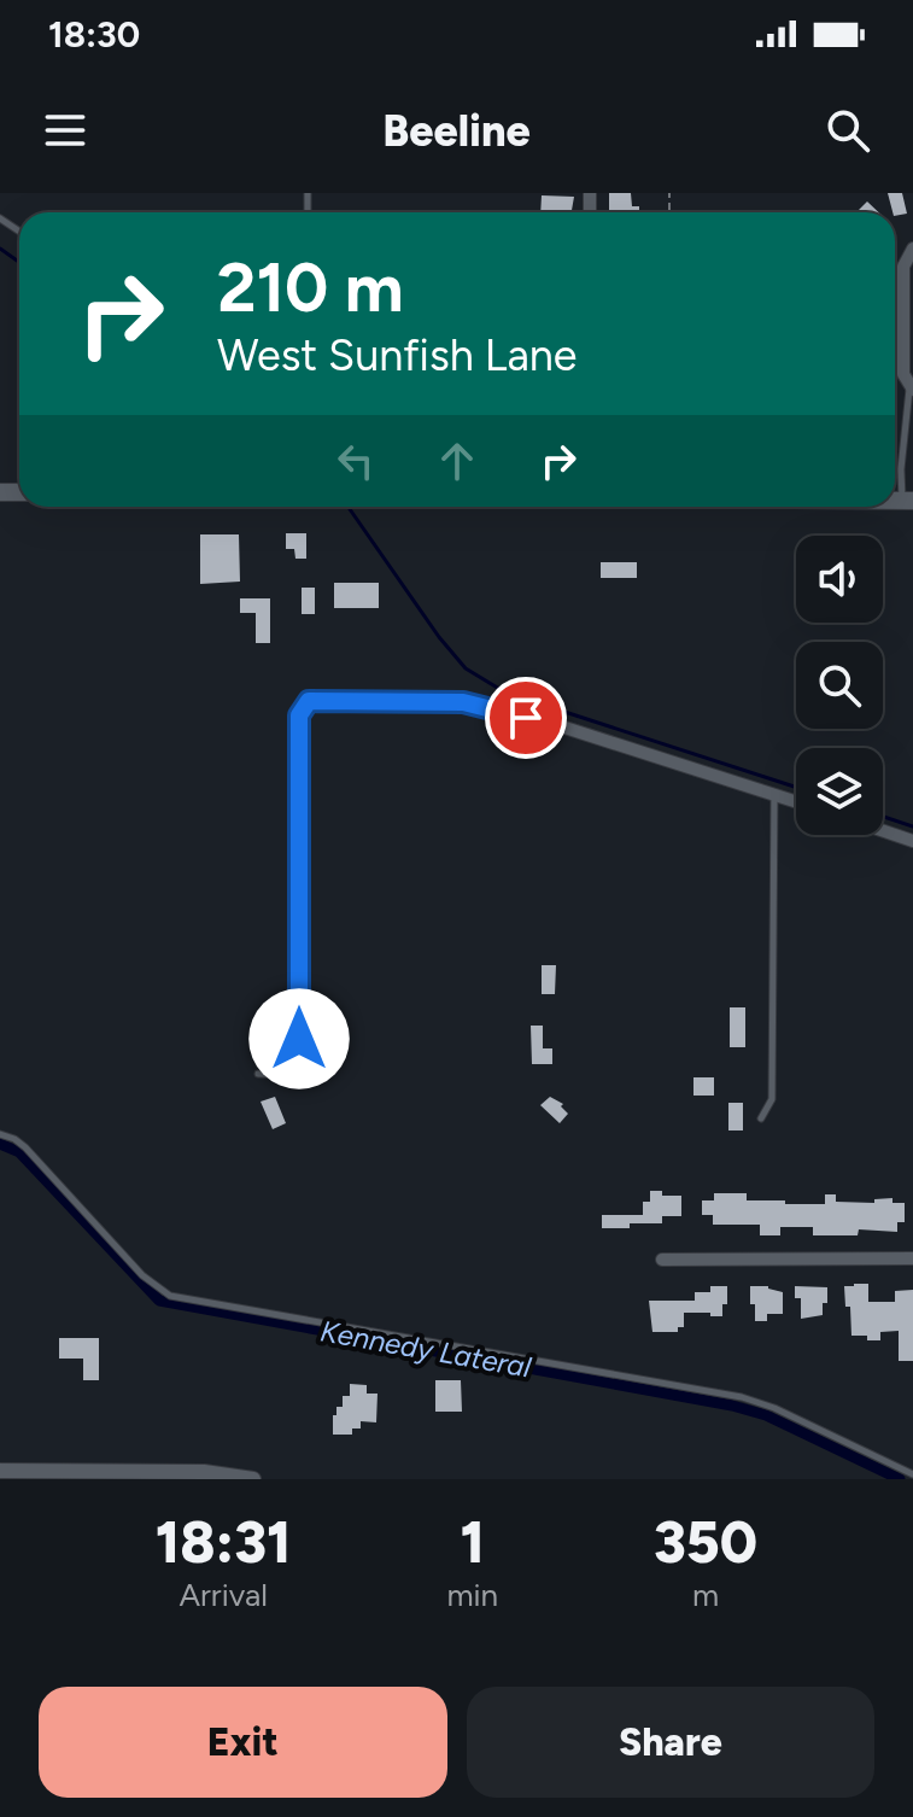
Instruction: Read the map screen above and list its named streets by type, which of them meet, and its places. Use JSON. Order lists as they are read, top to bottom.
{
  "water": ["Kennedy Lateral"],
  "page": {
    "status": "18:30",
    "header": "Beeline",
    "turn": ["210 m", "West Sunfish Lane"],
    "eta": [
      "18:31",
      "Arrival",
      "1",
      "min",
      "350",
      "m"
    ],
    "buttons": ["Exit", "Share"]
  }
}
